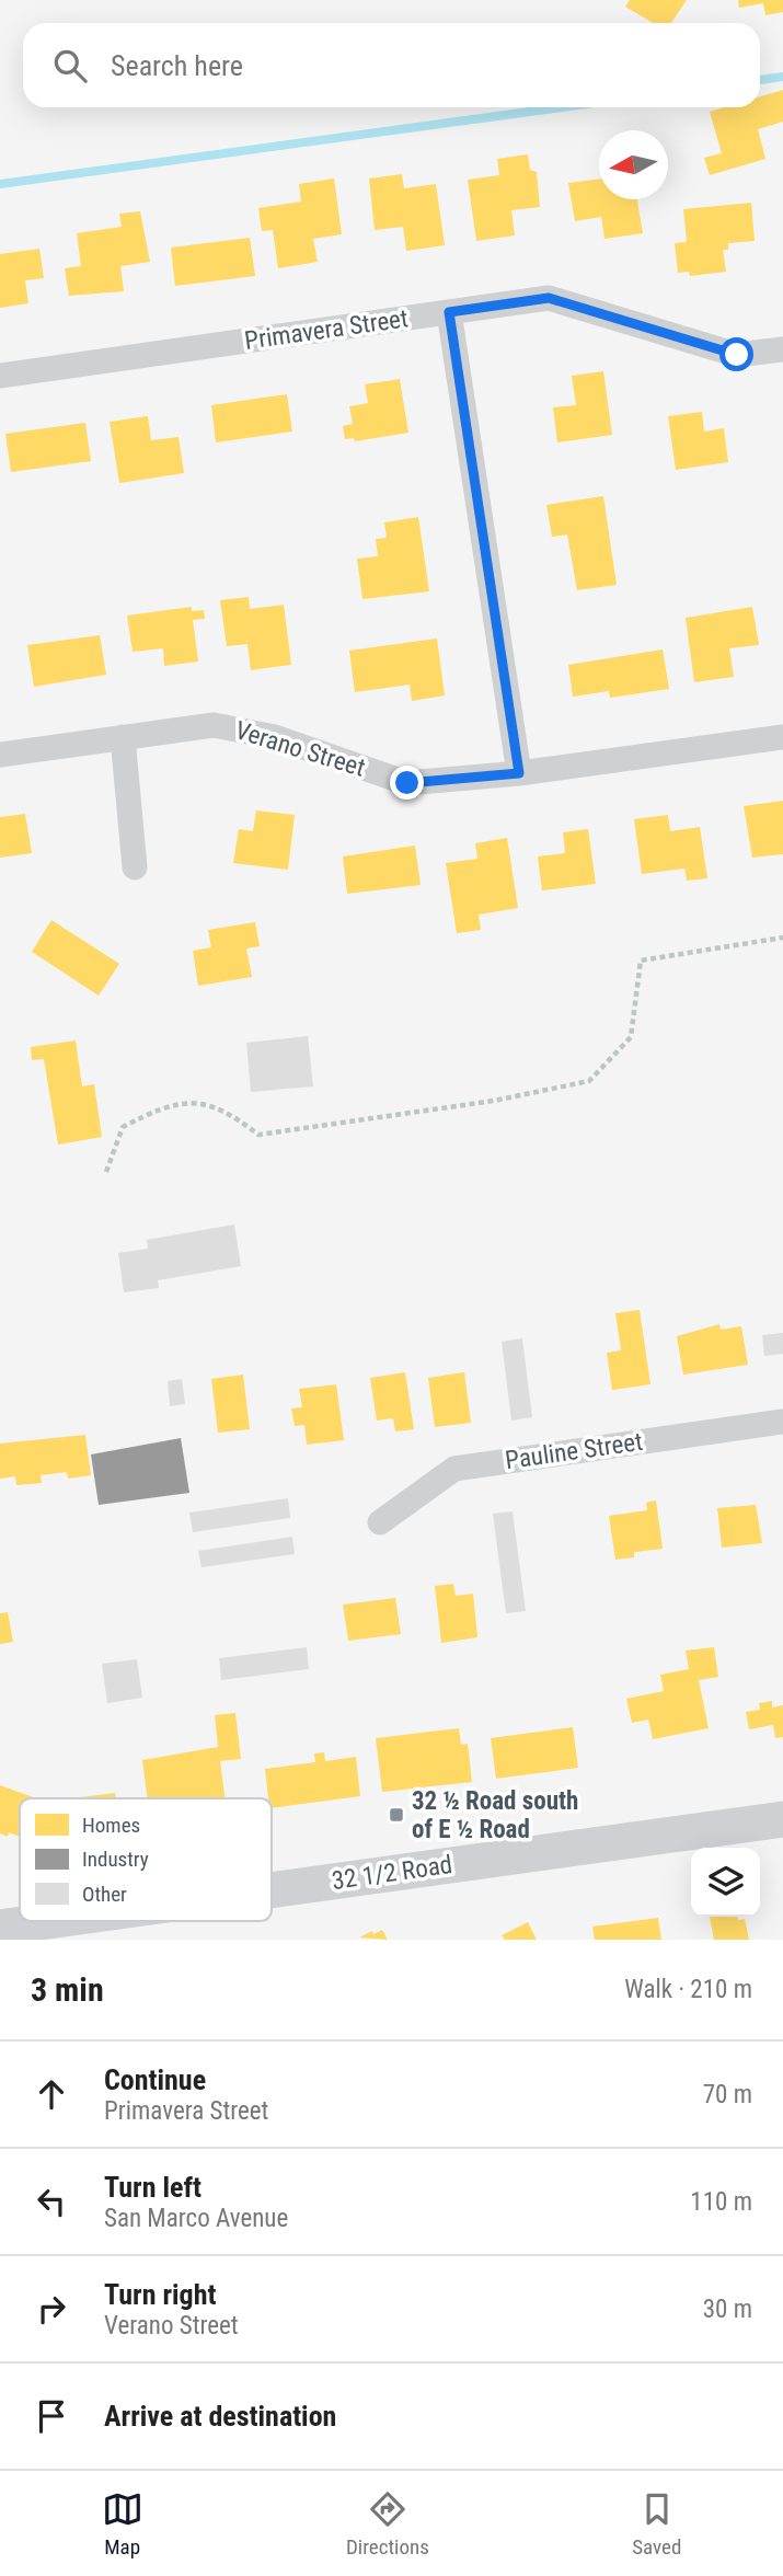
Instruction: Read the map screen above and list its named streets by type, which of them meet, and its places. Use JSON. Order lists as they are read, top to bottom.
{
  "streets": {
    "street": [
      "Primavera Street",
      "Verano Street",
      "Pauline Street",
      "32 1/2 Road"
    ]
  },
  "places": {
    "transit": ["32 ½ Road south of E ½ Road"]
  },
  "legend": ["Homes", "Industry", "Other"],
  "north": "left",
  "page": {
    "search": "Search here",
    "heading": ["3 min", "Walk · 210 m"],
    "list": [
      ["Continue", "Primavera Street", "70 m"],
      ["Turn left", "San Marco Avenue", "110 m"],
      ["Turn right", "Verano Street", "30 m"],
      "Arrive at destination"
    ],
    "nav": ["Map", "Directions", "Saved"]
  }
}
